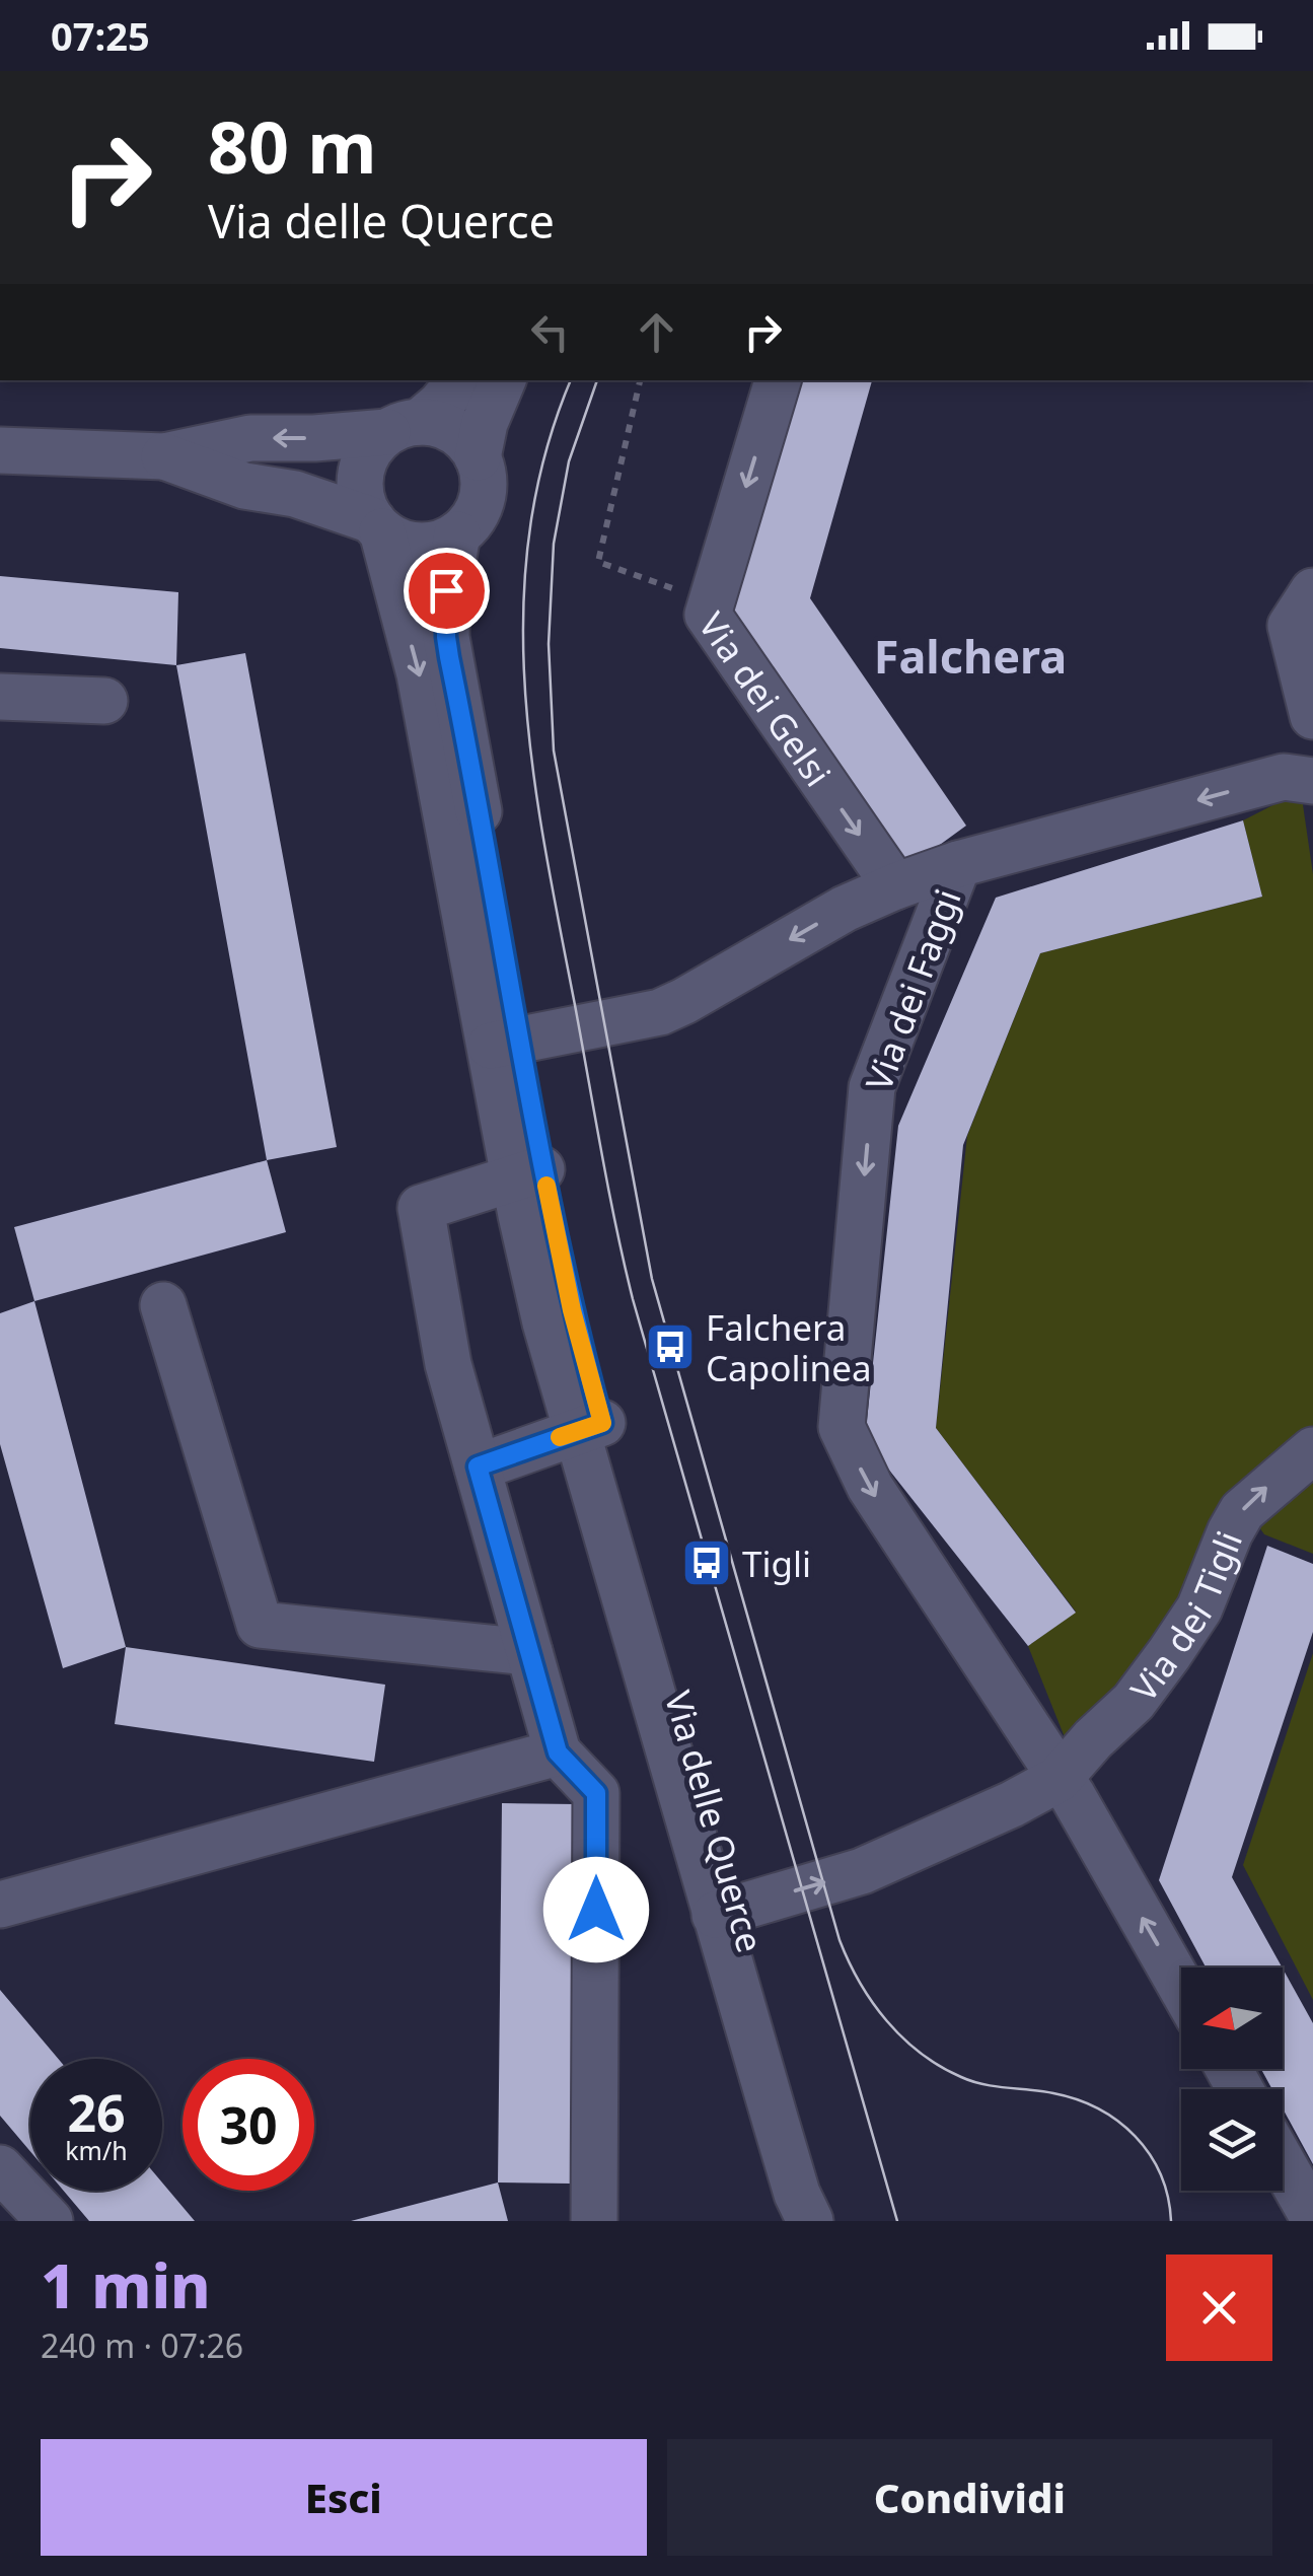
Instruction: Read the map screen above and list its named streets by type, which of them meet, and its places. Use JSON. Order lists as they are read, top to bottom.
{
  "streets": {
    "street": [
      "Via dei Gelsi",
      "Via dei Faggi",
      "Via dei Tigli",
      "Via delle Querce"
    ]
  },
  "crossings": [
    ["Via dei Faggi", "Via dei Tigli"],
    ["Via dei Tigli", "Via delle Querce"]
  ],
  "one_way": ["Via dei Gelsi", "Via dei Tigli"],
  "districts": ["Falchera"],
  "places": {
    "bus stop": ["Falchera Capolinea", "Tigli"]
  },
  "north": "left",
  "page": {
    "status": "07:25",
    "turn": ["80 m", "Via delle Querce"],
    "speed": "26 km/h",
    "limit": "30",
    "heading": ["1 min", "240 m · 07:26"],
    "buttons": ["Esci", "Condividi"]
  }
}
